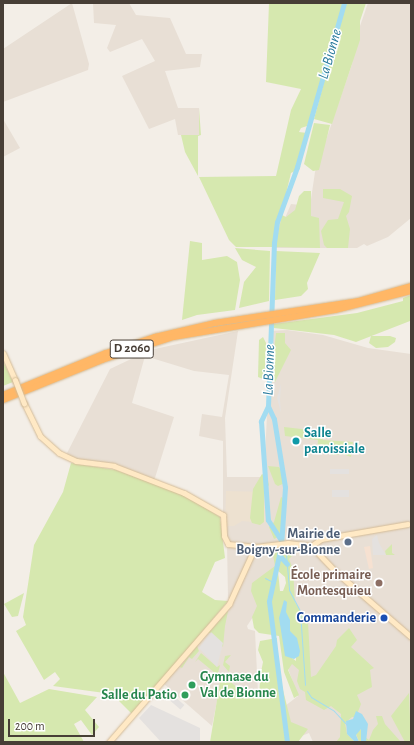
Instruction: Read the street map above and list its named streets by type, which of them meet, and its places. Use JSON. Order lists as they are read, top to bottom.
{
  "streets": {
    "highway": ["D 2060"]
  },
  "water": ["La Bionne"],
  "places": [
    "Salle paroissiale",
    "Mairie de Boigny-sur-Bionne",
    "École primaire Montesquieu",
    "Commanderie",
    "Gymnase du Val de Bionne",
    "Salle du Patio"
  ],
  "scale_bar": "200 m"
}
